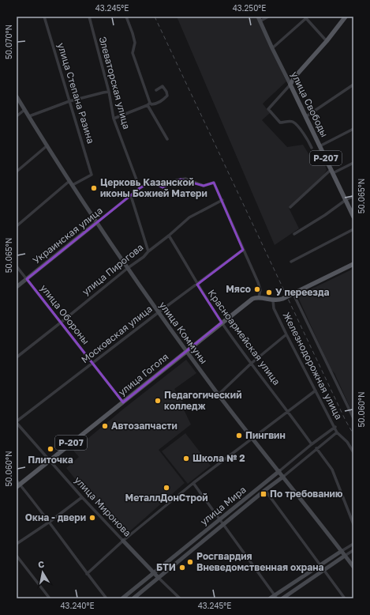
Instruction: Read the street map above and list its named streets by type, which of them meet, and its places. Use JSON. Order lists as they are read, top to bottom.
{
  "streets": {
    "main road": ["улица Свободы", "Р-207", "улица Гоголя"],
    "street": [
      "Элеваторская улица",
      "улица Степана Разина",
      "Украинская улица",
      "улица Пирогова",
      "улица Обороны",
      "улица Коммуны",
      "Московская улица",
      "Красноармейская улица",
      "Железнодорожная улица",
      "улица Мира",
      "улица Миронова"
    ]
  },
  "crossings": [
    ["Элеваторская улица", "Украинская улица"],
    ["улица Степана Разина", "улица Коммуны"],
    ["Украинская улица", "улица Пирогова"],
    ["Украинская улица", "улица Обороны"],
    ["Украинская улица", "улица Коммуны"],
    ["улица Пирогова", "улица Обороны"],
    ["улица Пирогова", "улица Коммуны"],
    ["улица Пирогова", "Красноармейская улица"],
    ["улица Обороны", "Московская улица"],
    ["улица Обороны", "улица Гоголя"],
    ["улица Коммуны", "Московская улица"],
    ["улица Коммуны", "улица Гоголя"],
    ["улица Коммуны", "улица Мира"],
    ["Московская улица", "Красноармейская улица"],
    ["Московская улица", "улица Миронова"],
    ["Красноармейская улица", "улица Гоголя"],
    ["Красноармейская улица", "улица Мира"],
    ["Железнодорожная улица", "улица Мира"],
    ["улица Гоголя", "улица Миронова"],
    ["улица Мира", "улица Миронова"]
  ],
  "places": {
    "other": [
      "Церковь Казанской иконы Божией Матери",
      "Мясо",
      "У переезда",
      "Педагогический колледж",
      "Автозапчасти",
      "Пингвин",
      "Плиточка",
      "Школа № 2",
      "МеталлДонСтрой",
      "Окна - двери",
      "Росгвардия Вневедомственная охрана",
      "БТИ"
    ],
    "transit": ["По требованию"]
  },
  "north": "top",
  "coordinates": [
    "43.245°E",
    "43.250°E",
    "50.070°N",
    "50.065°N",
    "50.060°N",
    "43.240°E"
  ]
}
